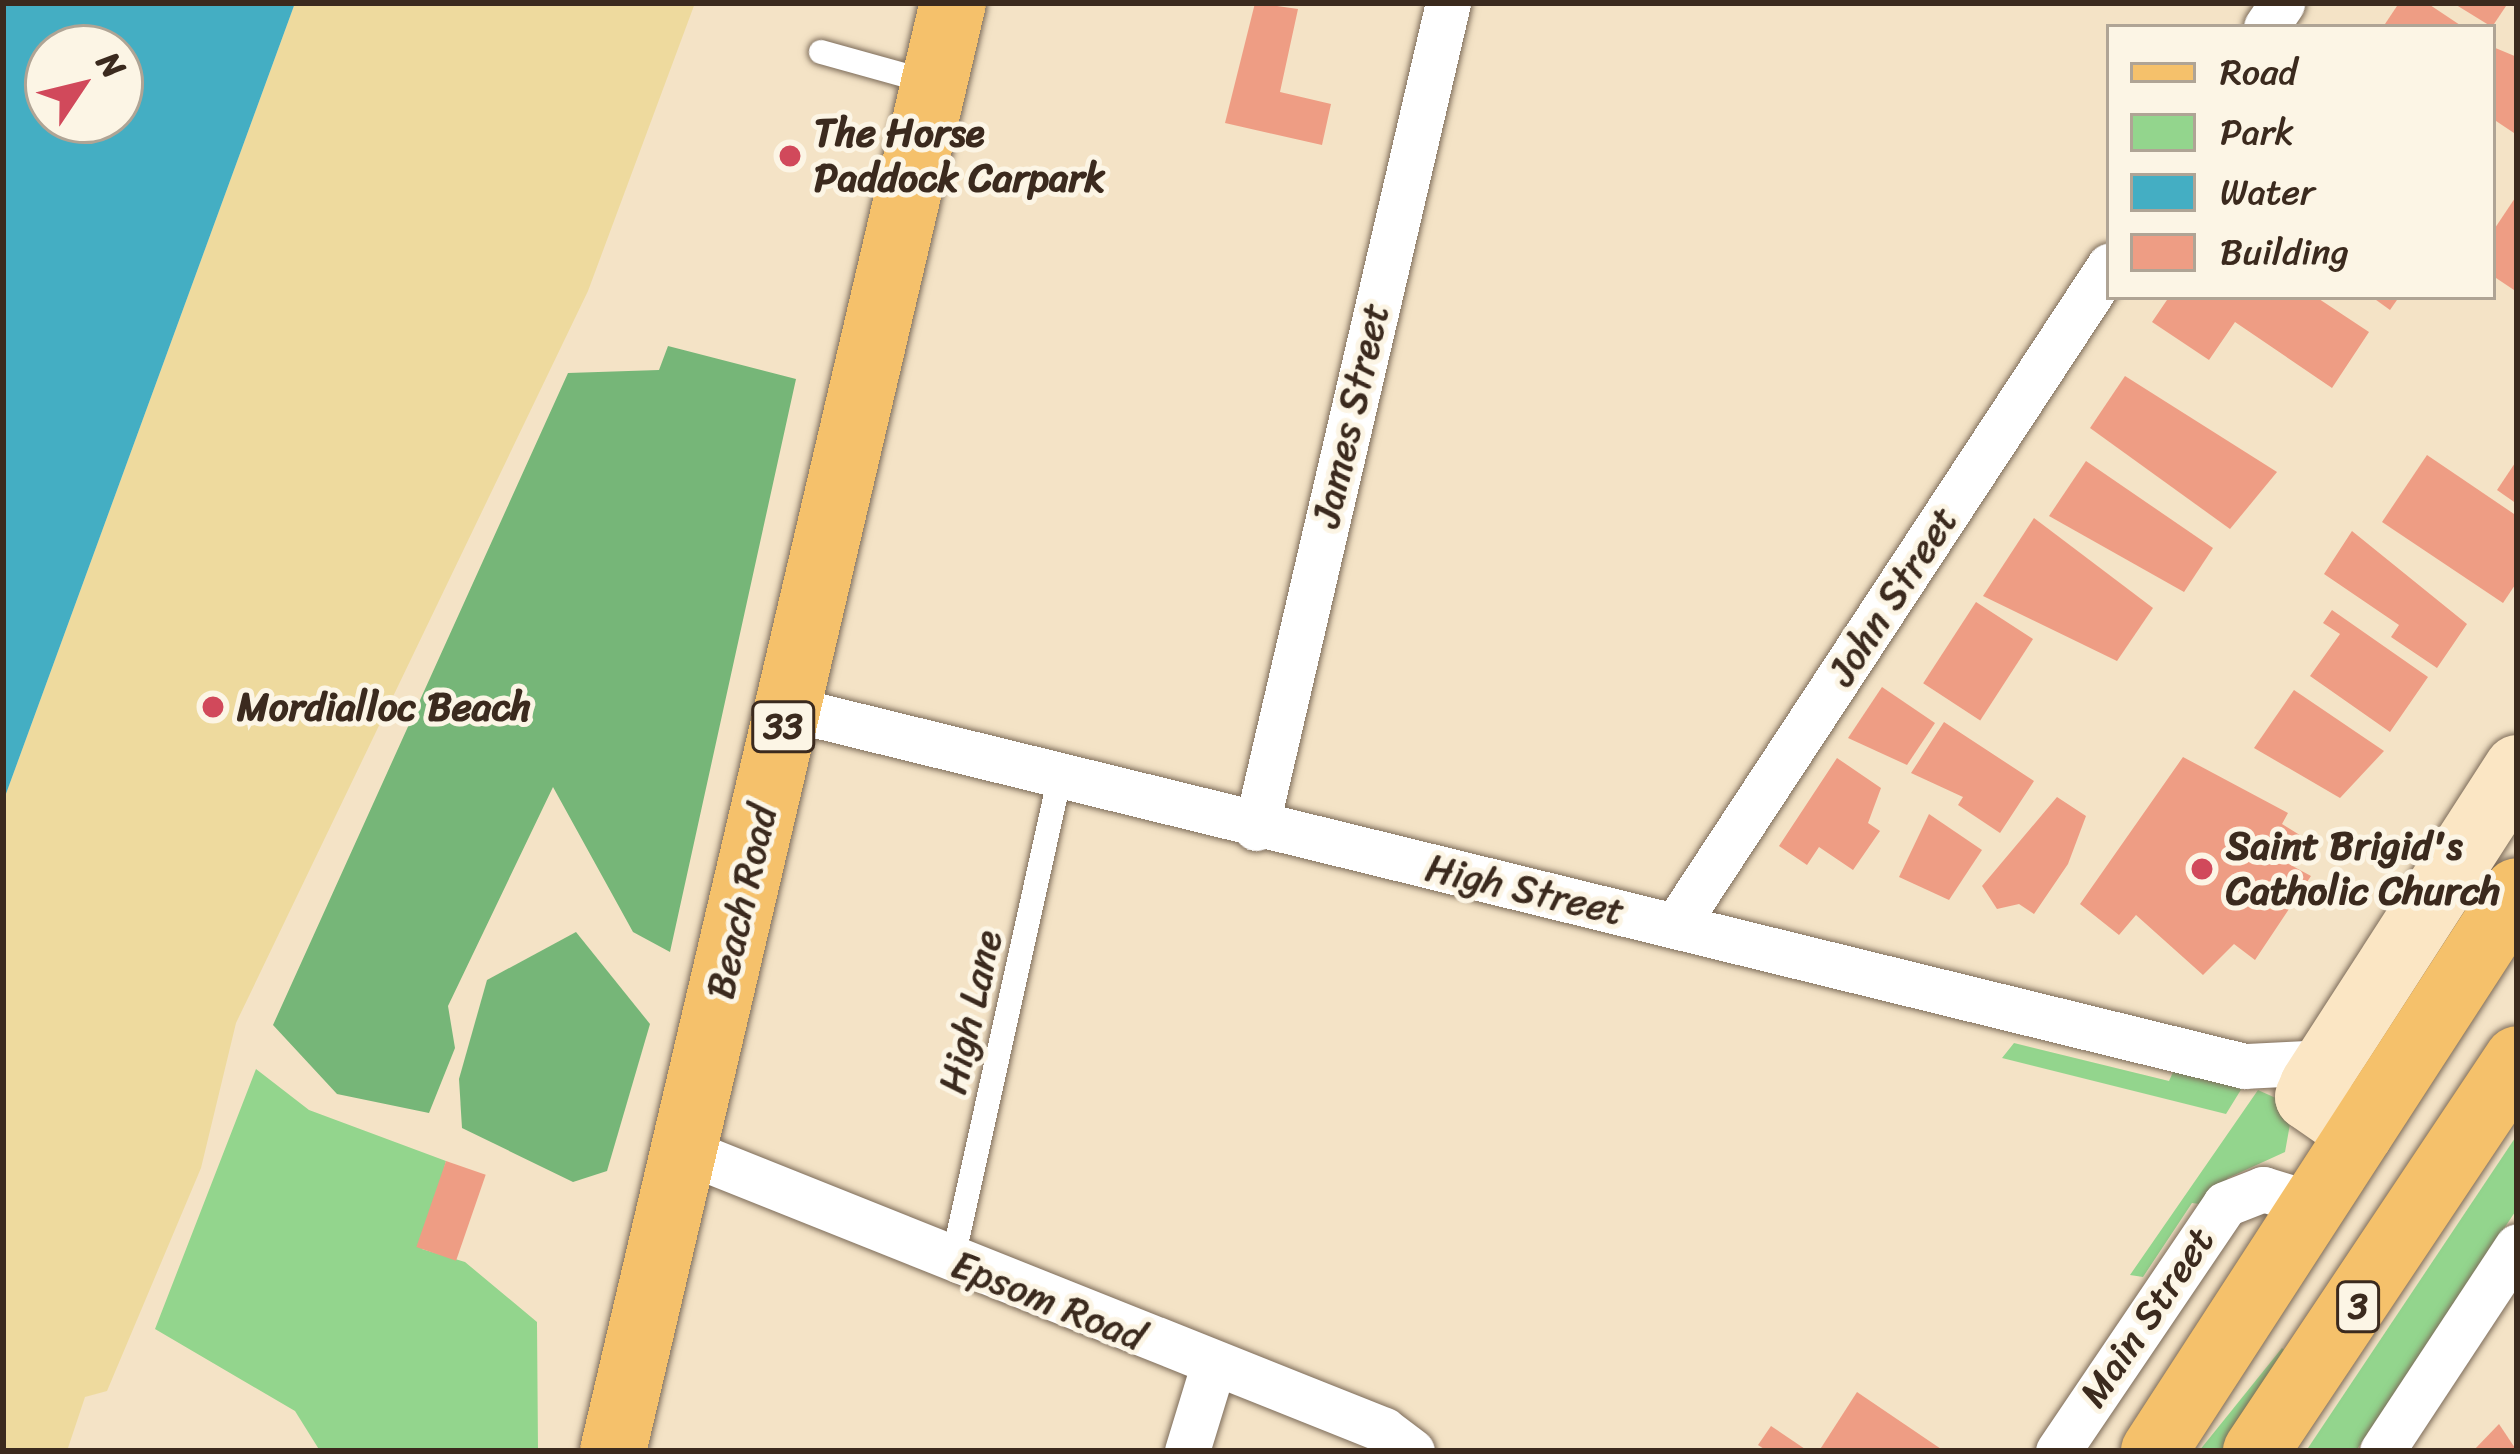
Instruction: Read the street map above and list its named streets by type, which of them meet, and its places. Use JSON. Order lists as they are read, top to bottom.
{
  "streets": {
    "main road": [
      "33",
      "Beach Road",
      "3",
      "Main Street"
    ],
    "street": [
      "James Street",
      "John Street",
      "High Street",
      "Epsom Road"
    ],
    "lane": ["High Lane"]
  },
  "crossings": [
    ["James Street", "High Street"],
    ["John Street", "High Street"],
    ["High Street", "Beach Road"],
    ["High Street", "High Lane"],
    ["High Street", "Main Street"],
    ["Beach Road", "Epsom Road"],
    ["High Lane", "Epsom Road"]
  ],
  "places": ["The Horse Paddock Carpark", "Mordialloc Beach", "Saint Brigid's Catholic Church"],
  "legend": [
    "Road",
    "Park",
    "Water",
    "Building"
  ],
  "north": "top right"
}
